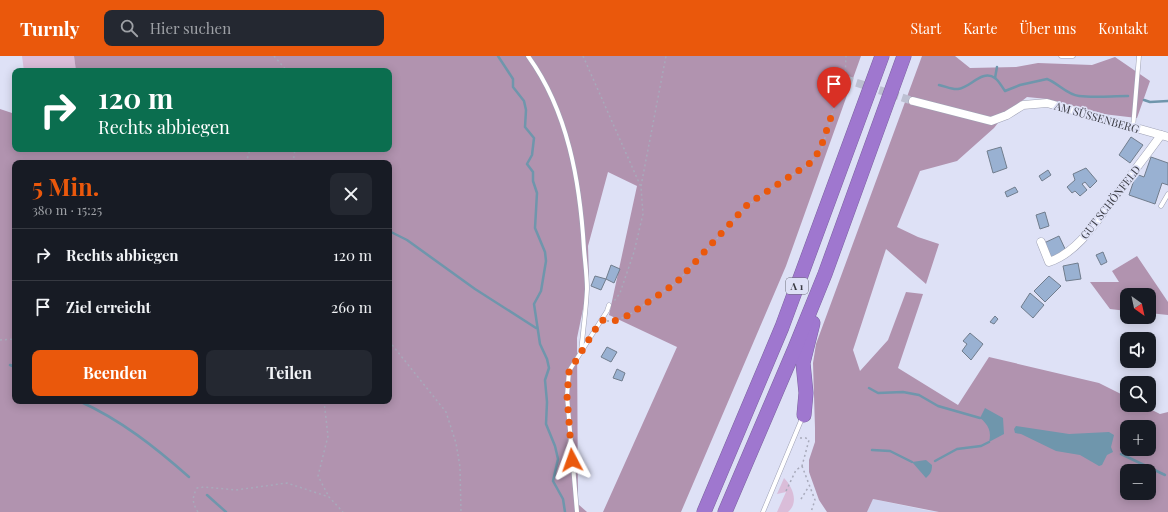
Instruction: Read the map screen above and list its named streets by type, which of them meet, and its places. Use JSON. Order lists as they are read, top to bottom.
{
  "streets": {
    "highway": ["A 1"],
    "street": ["AM SÜSSENBERG", "GUT SCHÖNFELD"]
  },
  "crossings": [
    ["AM SÜSSENBERG", "GUT SCHÖNFELD"]
  ],
  "north": "bottom right",
  "page": {
    "header": "Turnly",
    "search": "Hier suchen",
    "nav": [
      "Start",
      "Karte",
      "Über uns",
      "Kontakt"
    ],
    "turn": ["120 m", "Rechts abbiegen"],
    "heading": ["5 Min.", "380 m · 15:25"],
    "list": [
      {
        "name": "Rechts abbiegen",
        "value": "120 m"
      },
      {
        "name": "Ziel erreicht",
        "value": "260 m"
      }
    ],
    "map_buttons": ["+", "−"],
    "buttons": ["Beenden", "Teilen"]
  }
}
